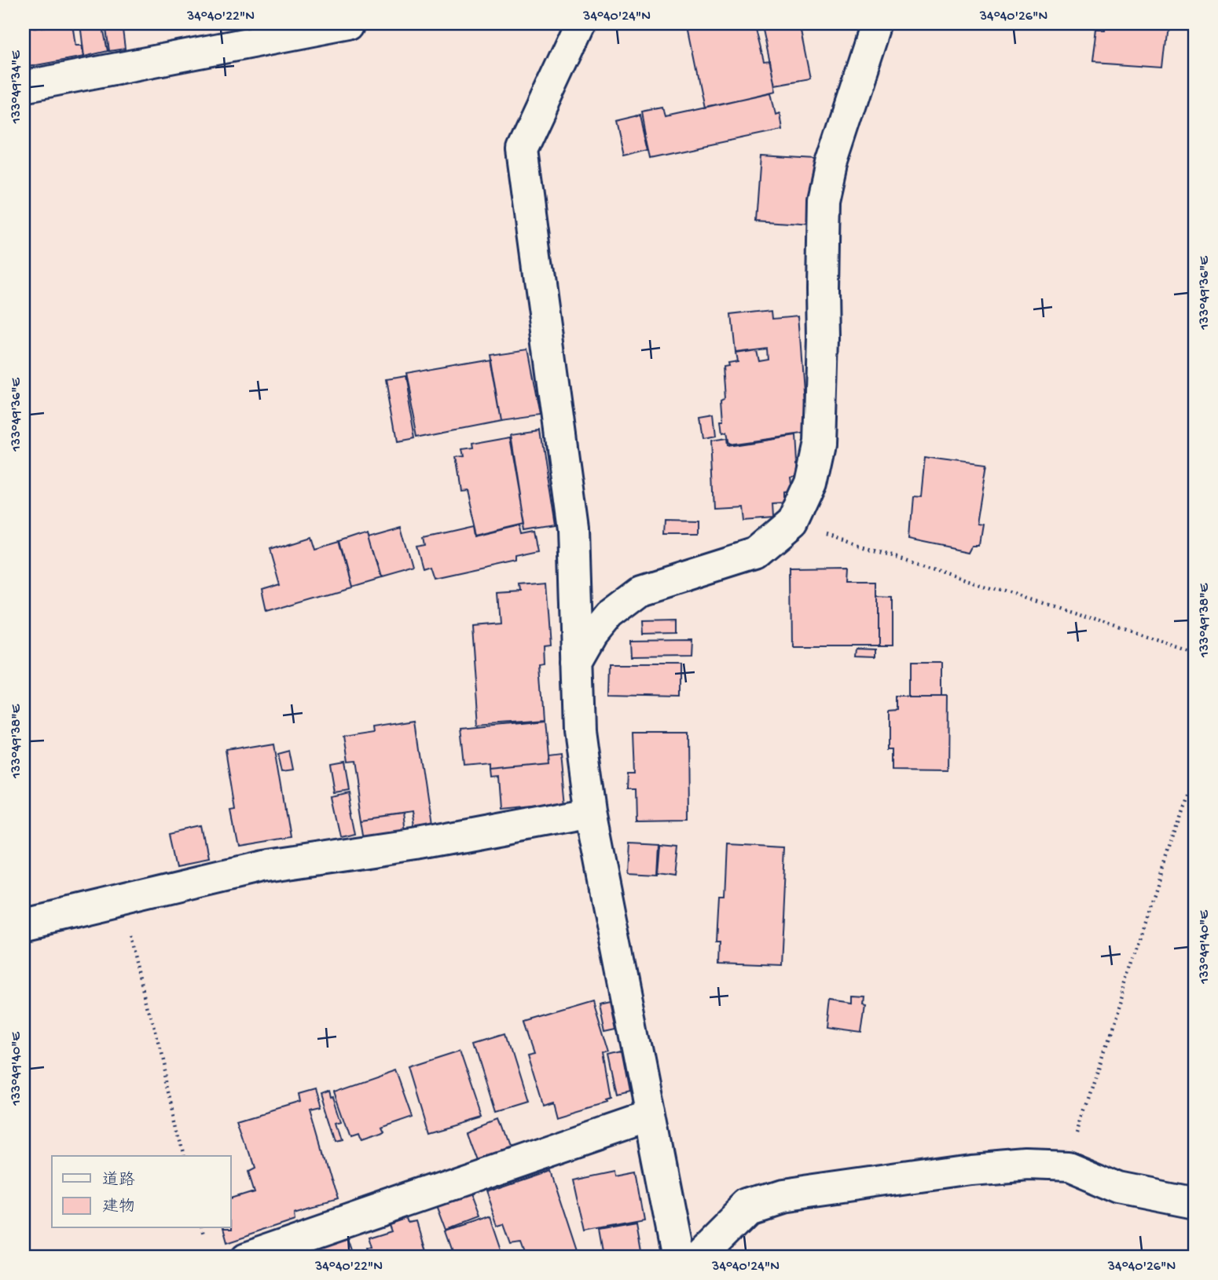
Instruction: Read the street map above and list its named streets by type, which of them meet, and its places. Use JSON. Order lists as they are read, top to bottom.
{
  "legend": ["道路", "建物"],
  "coordinates": [
    "34°40'22\"N",
    "34°40'24\"N",
    "34°40'26\"N",
    "133°49'34\"E",
    "133°49'36\"E",
    "133°49'38\"E",
    "133°49'40\"E"
  ]
}
